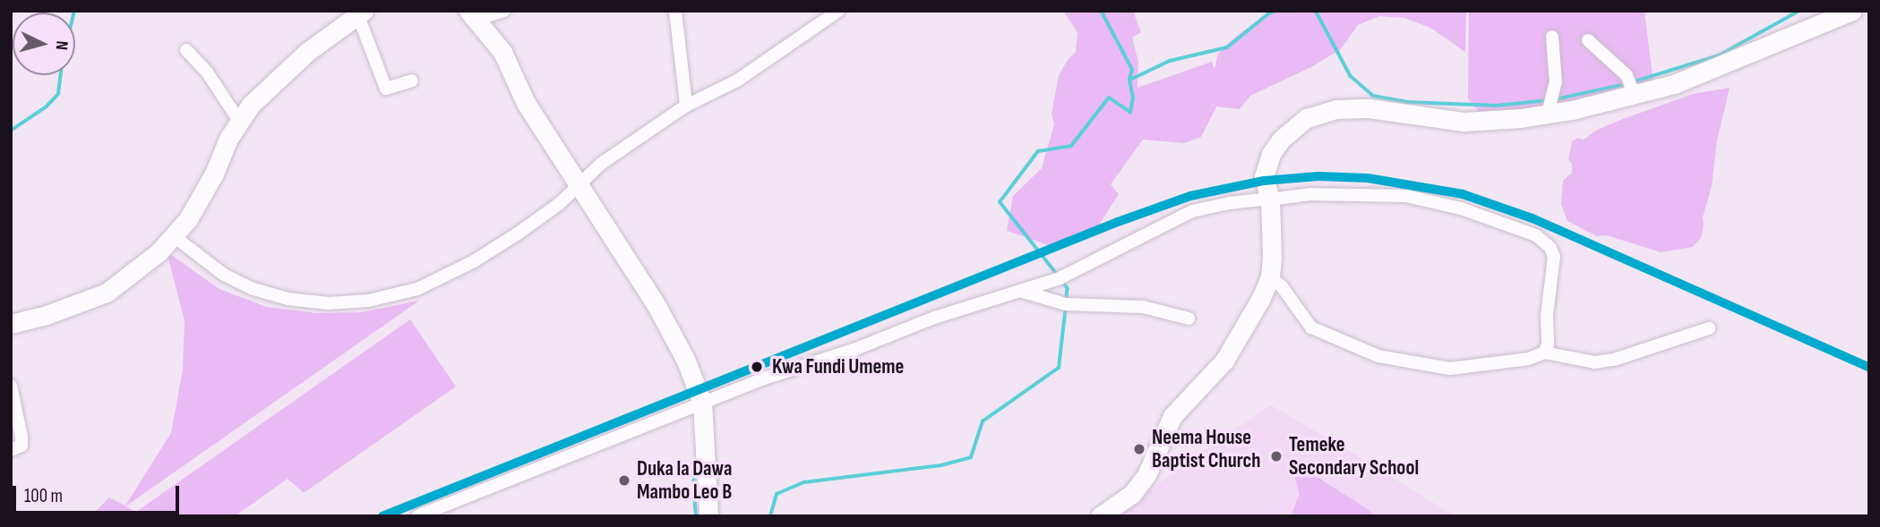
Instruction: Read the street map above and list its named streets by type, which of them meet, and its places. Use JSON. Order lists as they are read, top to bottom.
{
  "places": [
    "Kwa Fundi Umeme",
    "Neema House Baptist Church",
    "Temeke Secondary School",
    "Duka la Dawa Mambo Leo B"
  ],
  "scale_bar": "100 m",
  "north": "right"
}
